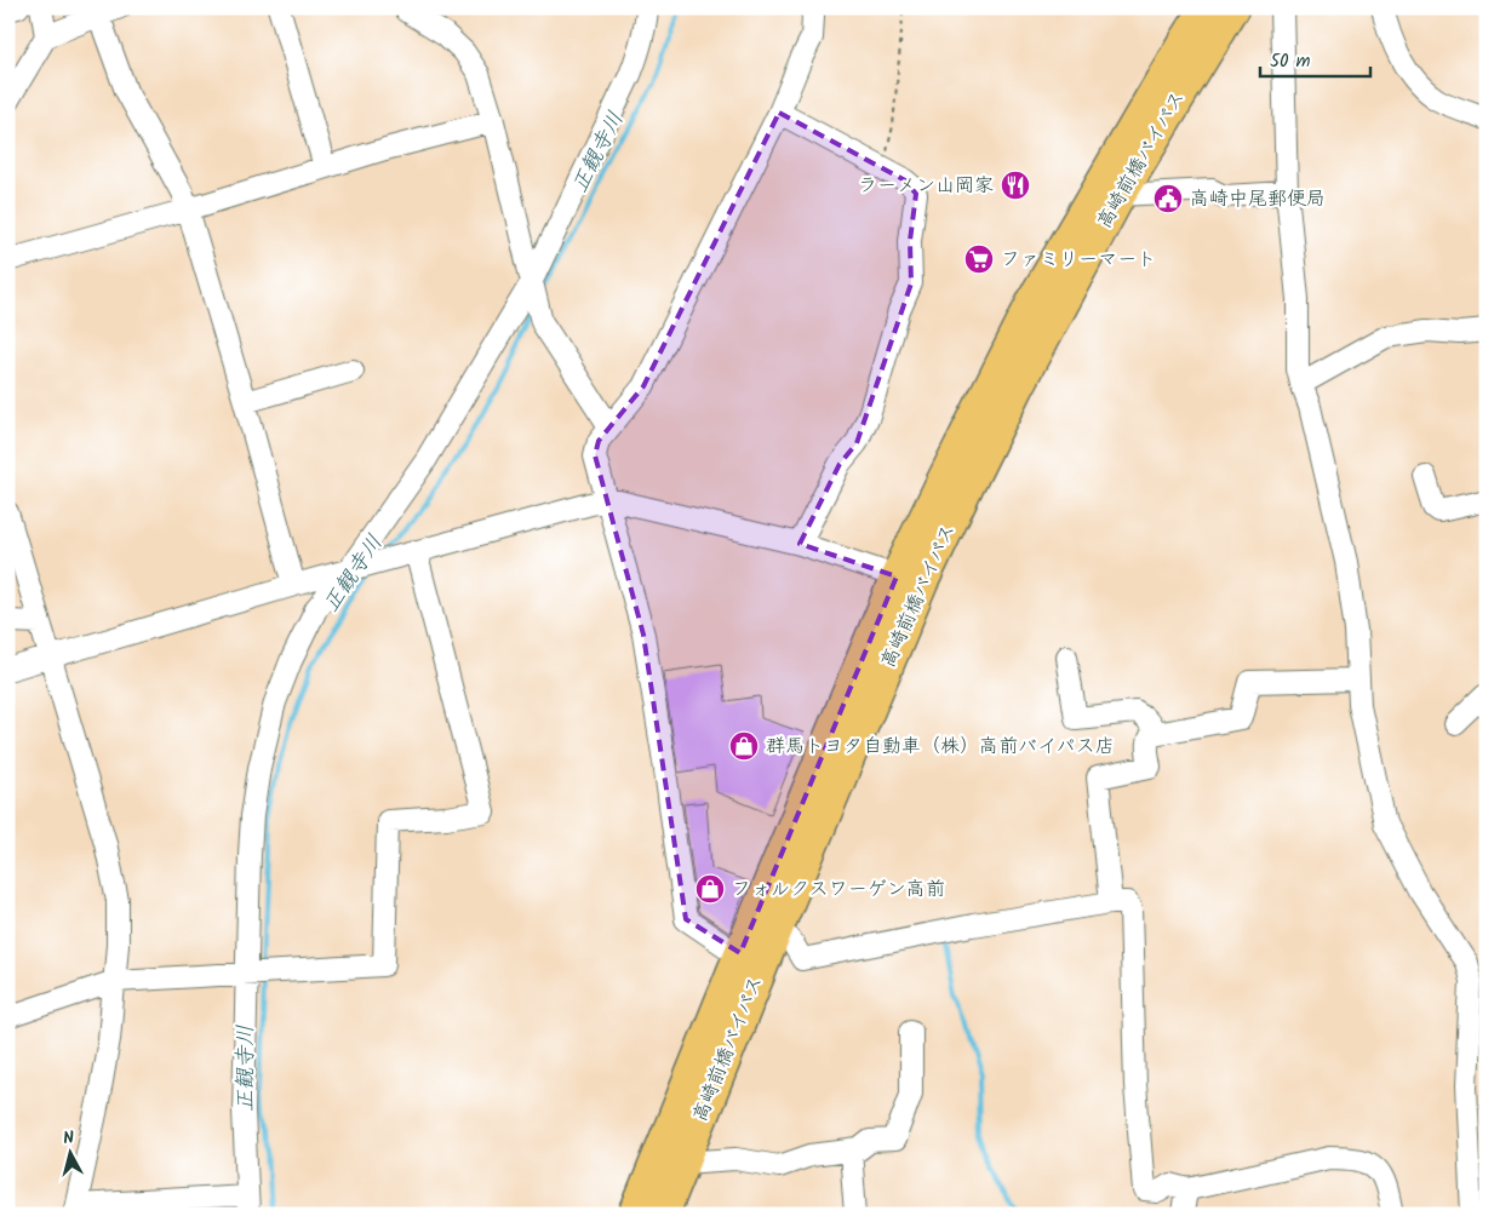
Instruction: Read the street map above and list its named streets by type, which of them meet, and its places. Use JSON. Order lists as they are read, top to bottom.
{
  "streets": {
    "highway": ["高崎前橋バイパス"]
  },
  "water": ["正観寺川"],
  "places": {
    "restaurant": ["ラーメン山岡家"],
    "public building": ["高崎中尾郵便局"],
    "supermarket": ["ファミリーマート"],
    "shop": ["群馬トヨタ自動車（株）高前バイパス店", "フォルクスワーゲン高前"]
  },
  "scale_bar": "50 m",
  "north": "top"
}
